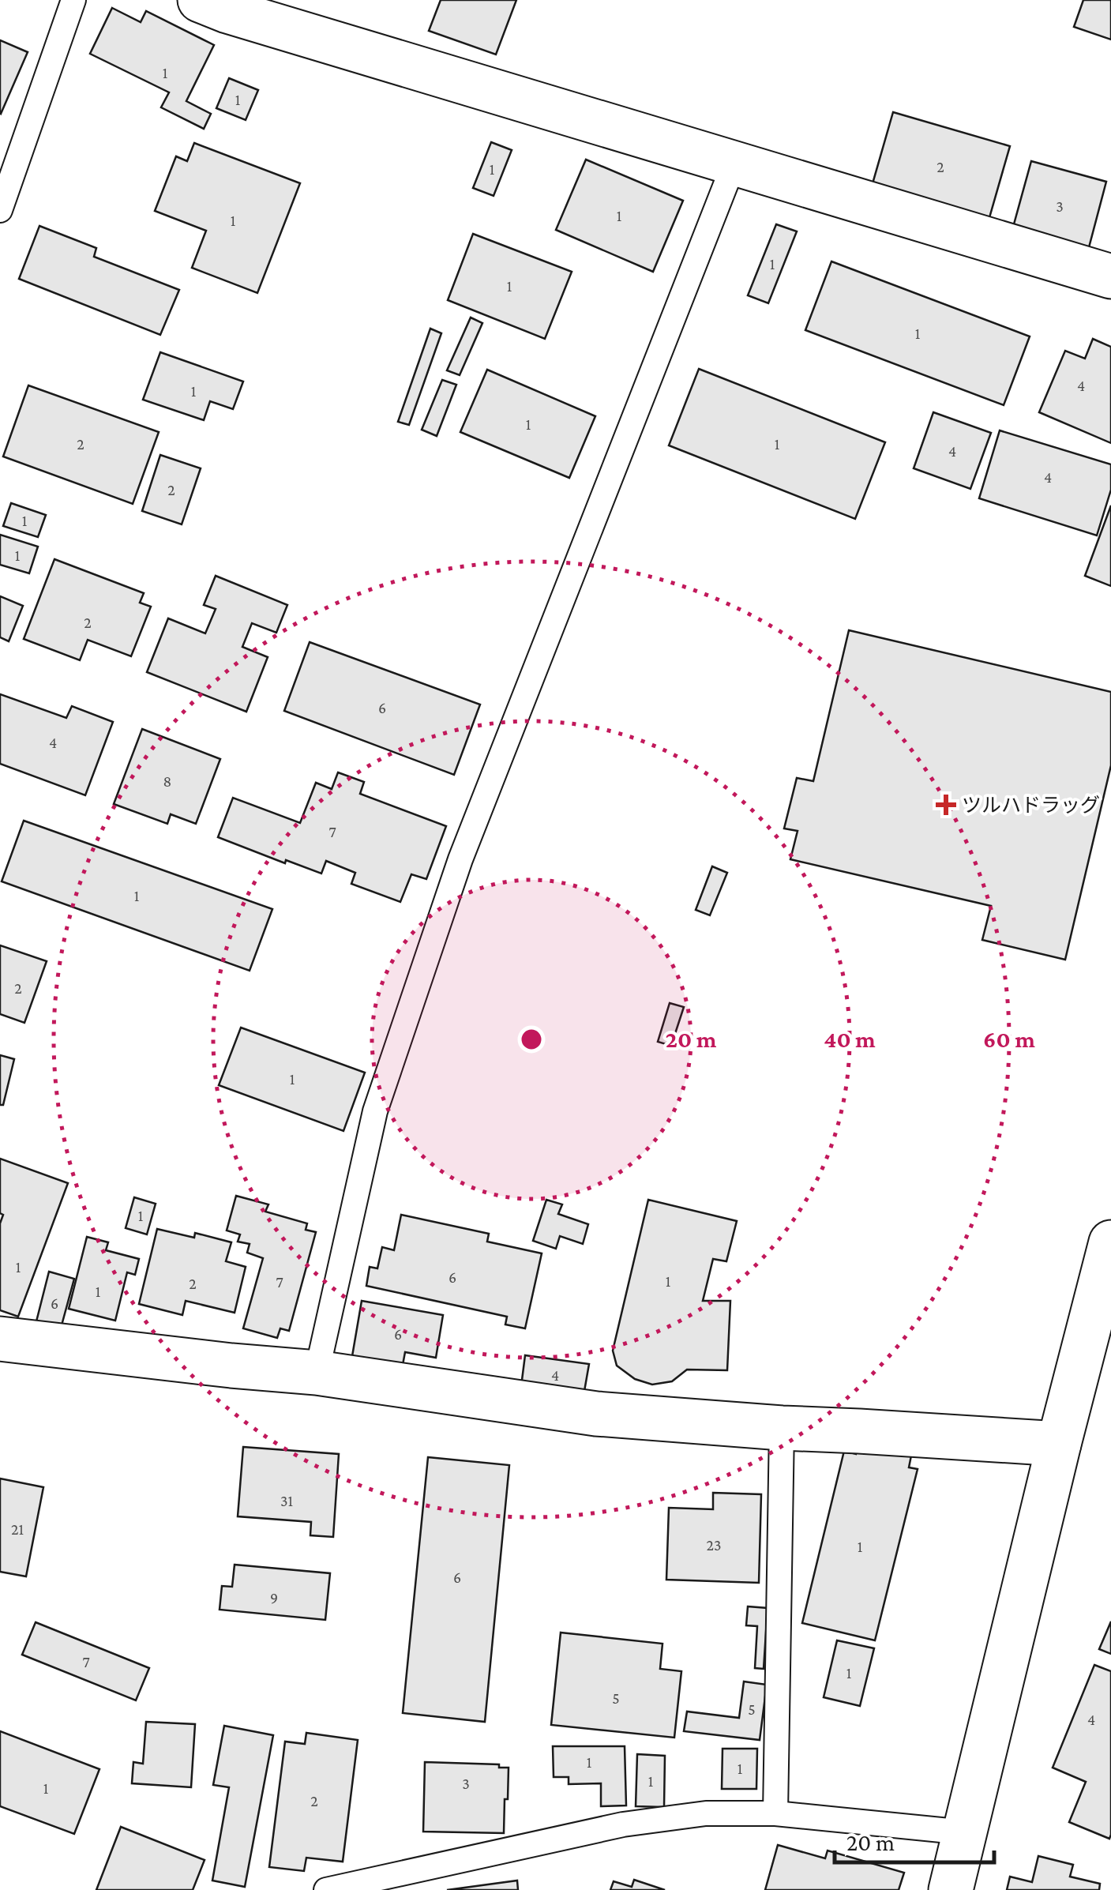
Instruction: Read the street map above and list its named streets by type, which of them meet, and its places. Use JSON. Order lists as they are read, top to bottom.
{
  "places": {
    "health": ["ツルハドラッグ"]
  },
  "house_numbers": [
    "1",
    "1",
    "2",
    "1",
    "3",
    "1",
    "1",
    "1",
    "1",
    "1",
    "4",
    "1",
    "1",
    "2",
    "1",
    "4",
    "4",
    "2",
    "1",
    "1",
    "2",
    "6",
    "4",
    "8",
    "7",
    "1",
    "2",
    "1",
    "1",
    "1",
    "6",
    "1",
    "7",
    "2",
    "1",
    "6",
    "6",
    "4",
    "31",
    "21",
    "23",
    "1",
    "6",
    "9",
    "7",
    "1",
    "5",
    "5",
    "4",
    "1",
    "1",
    "1",
    "3",
    "1",
    "2"
  ],
  "scale_bar": "20 m",
  "rings": ["20 m", "40 m", "60 m"]
}
